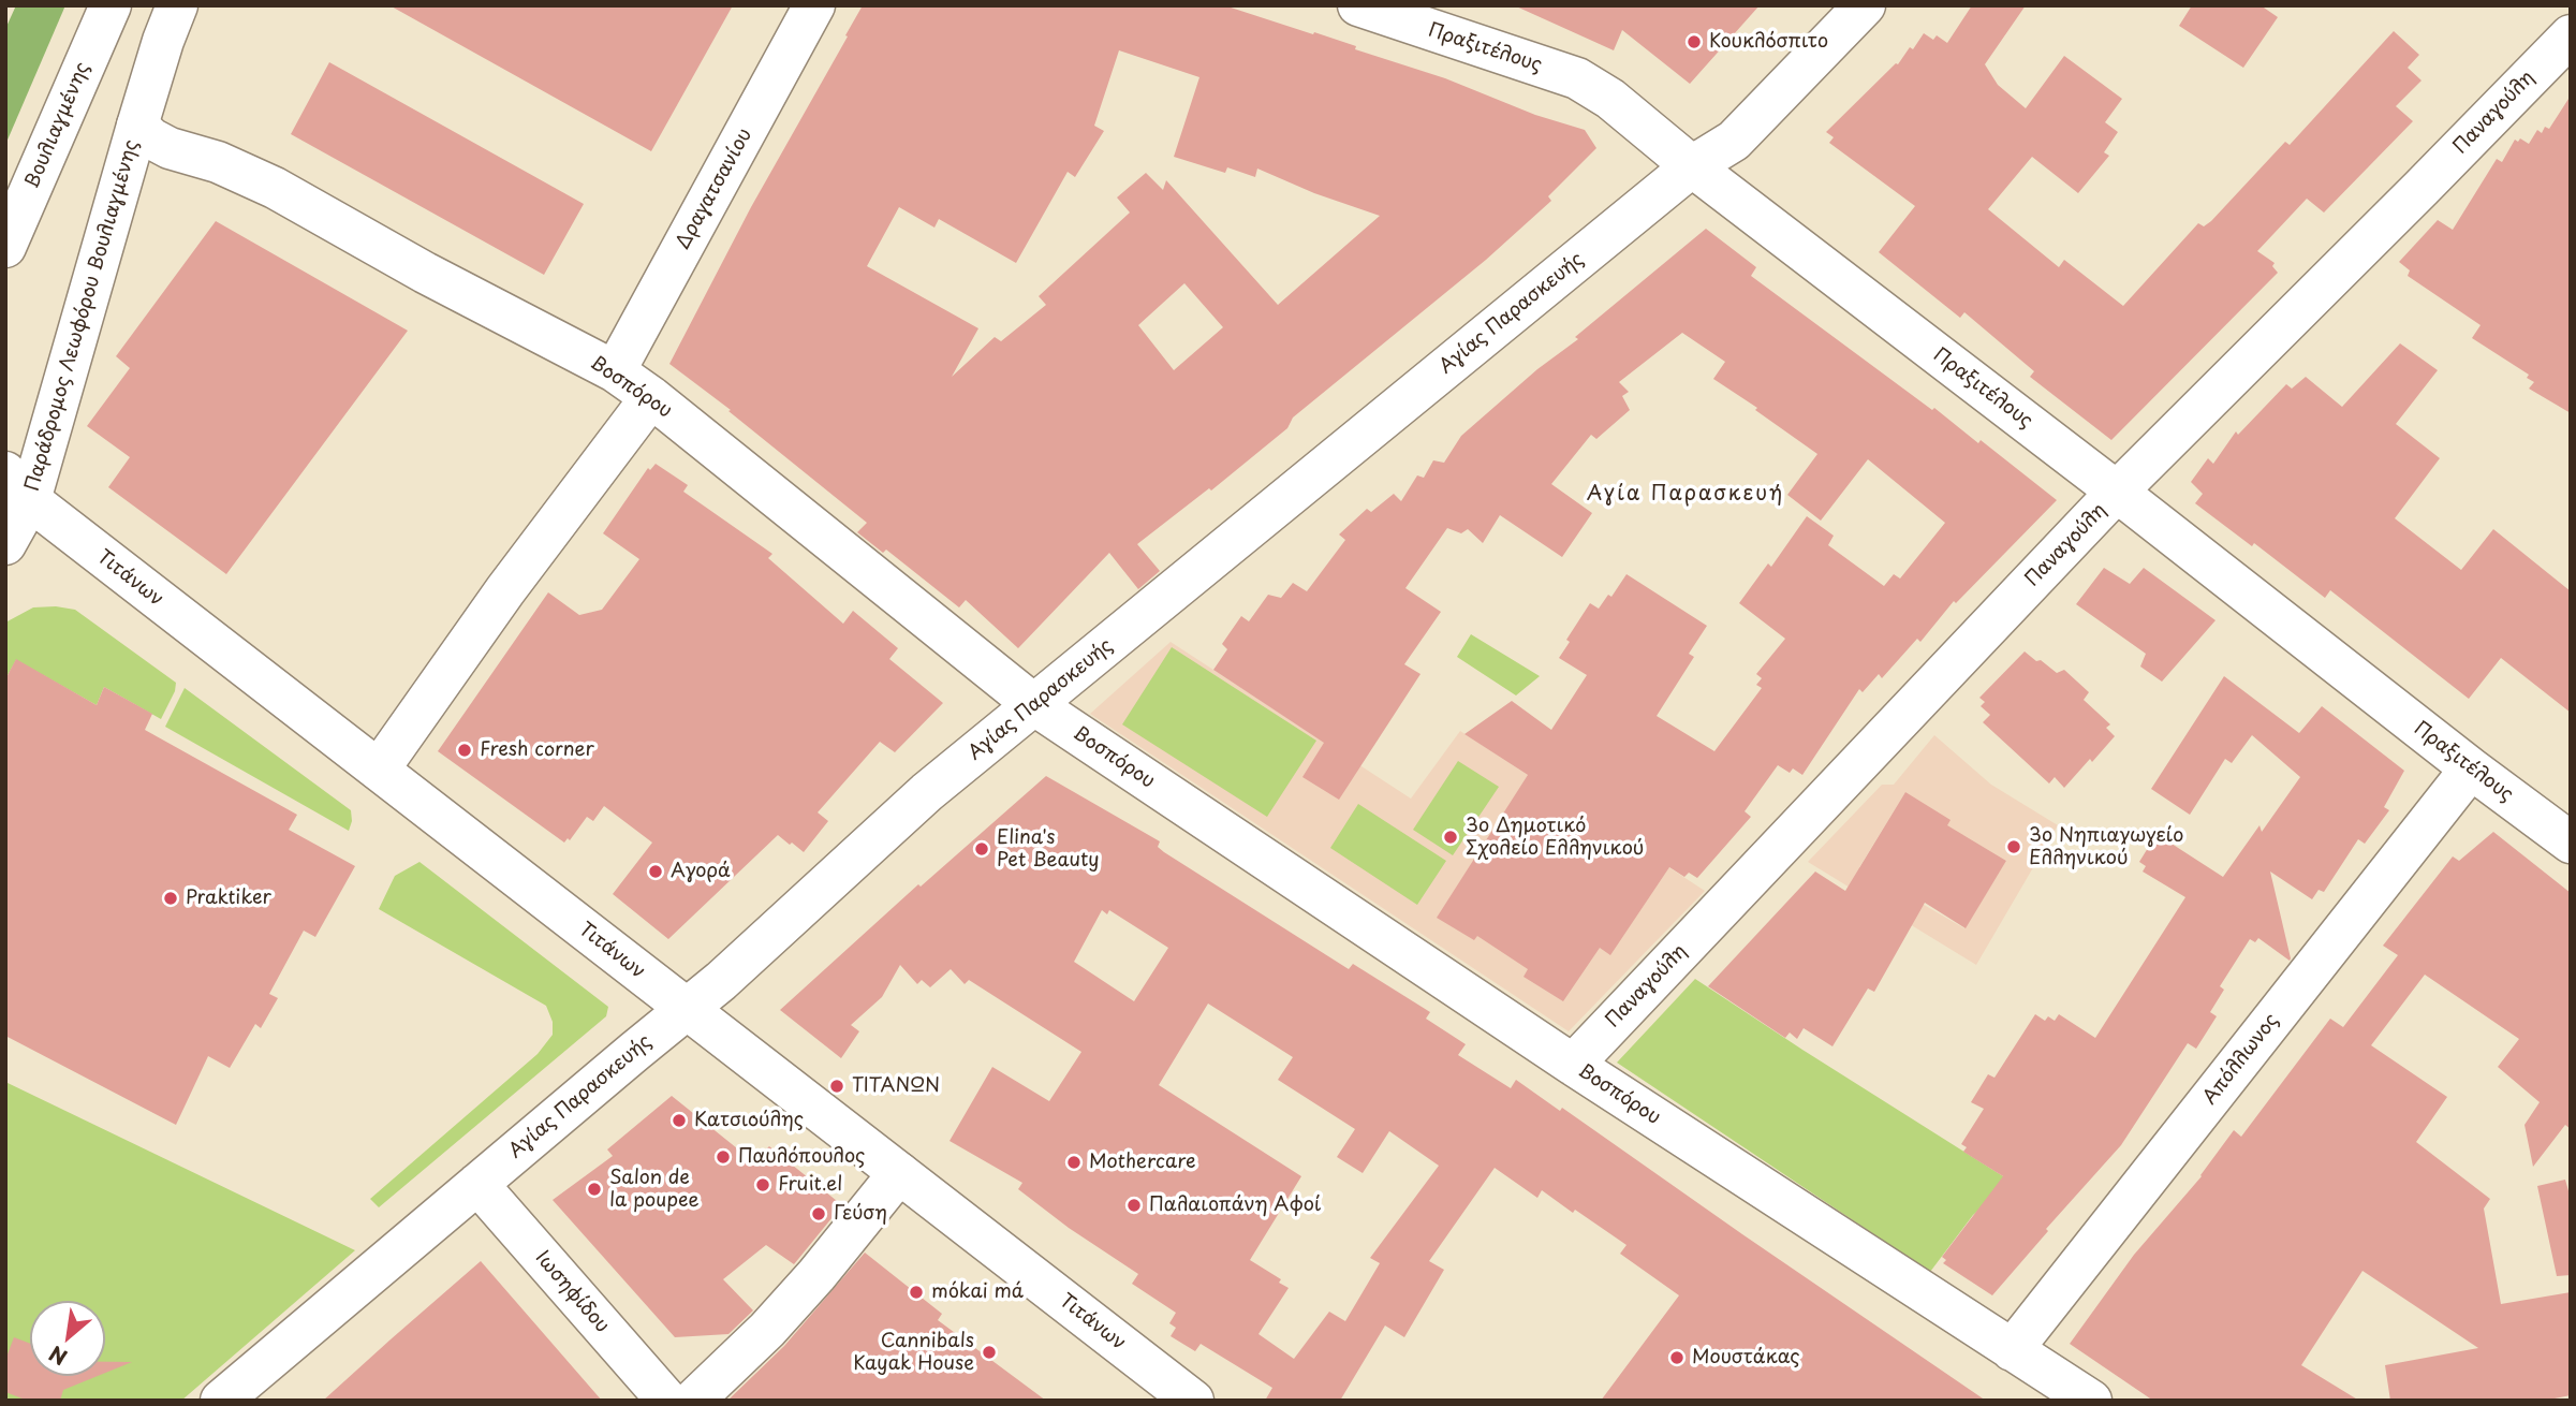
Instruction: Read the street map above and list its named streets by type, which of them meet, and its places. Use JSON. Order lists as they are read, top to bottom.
{
  "streets": {
    "street": [
      "Πραξιτέλους",
      "Παναγούλη",
      "Βουλιαγμένης",
      "Δραγατσανίου",
      "Αγίας Παρασκευής",
      "Παράδρομος Λεωφόρου Βουλιαγμένης",
      "Βοσπόρου",
      "Τιτάνων",
      "Απόλλωνος",
      "Ιωσηφίδου"
    ]
  },
  "crossings": [
    ["Πραξιτέλους", "Παναγούλη"],
    ["Πραξιτέλους", "Αγίας Παρασκευής"],
    ["Πραξιτέλους", "Απόλλωνος"],
    ["Παναγούλη", "Βοσπόρου"],
    ["Δραγατσανίου", "Βοσπόρου"],
    ["Αγίας Παρασκευής", "Βοσπόρου"],
    ["Αγίας Παρασκευής", "Τιτάνων"],
    ["Αγίας Παρασκευής", "Ιωσηφίδου"],
    ["Παράδρομος Λεωφόρου Βουλιαγμένης", "Βοσπόρου"],
    ["Παράδρομος Λεωφόρου Βουλιαγμένης", "Τιτάνων"],
    ["Βοσπόρου", "Απόλλωνος"]
  ],
  "districts": ["Αγία Παρασκευή"],
  "places": [
    "Κουκλόσπιτο",
    "Fresh corner",
    "3ο Δημοτικό Σχολείο Ελληνικού",
    "3ο Νηπιαγωγείο Ελληνικού",
    "Elina's Pet Beauty",
    "Αγορά",
    "Praktiker",
    "ΤΙΤΑΝΩΝ",
    "Κατσιούλης",
    "Παυλόπουλος",
    "Mothercare",
    "Fruit.el",
    "Salon de la poupee",
    "Παλαιοπάνη Αφοί",
    "Γεύση",
    "mókai má",
    "Cannibals Kayak House",
    "Μουστάκας"
  ],
  "north": "bottom left"
}
